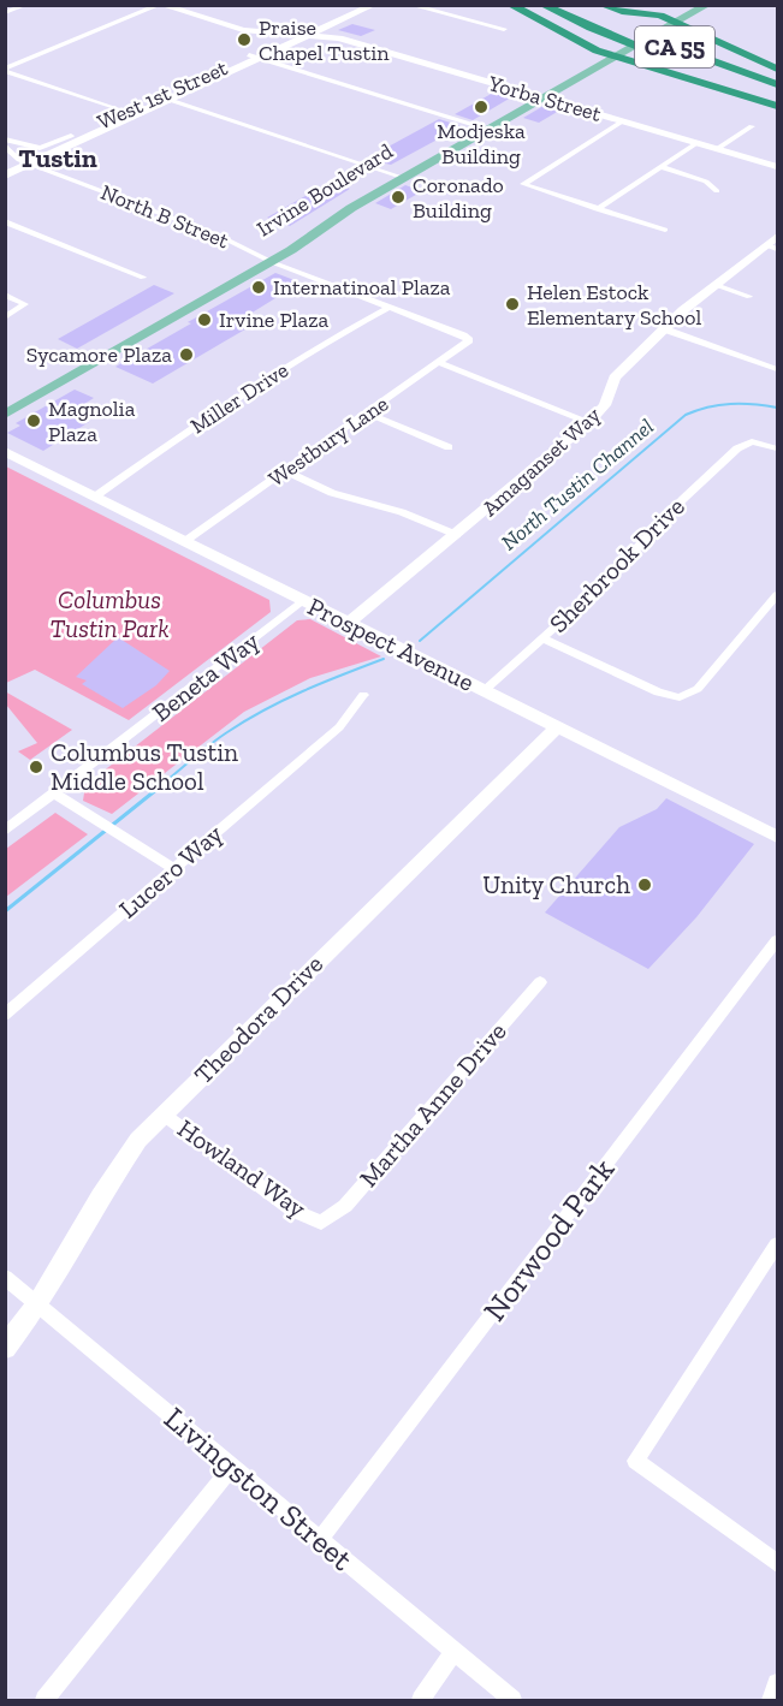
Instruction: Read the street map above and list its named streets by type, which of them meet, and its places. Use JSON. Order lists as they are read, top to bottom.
{
  "streets": {
    "highway": ["CA 55"],
    "main road": [
      "West 1st Street",
      "Yorba Street",
      "Irvine Boulevard",
      "Amaganset Way",
      "Prospect Avenue",
      "Theodora Drive"
    ],
    "street": [
      "North B Street",
      "Miller Drive",
      "Westbury Lane",
      "Sherbrook Drive",
      "Beneta Way",
      "Lucero Way",
      "Martha Anne Drive",
      "Howland Way",
      "Norwood Park",
      "Livingston Street"
    ]
  },
  "crossings": [
    ["West 1st Street", "Yorba Street"],
    ["West 1st Street", "North B Street"],
    ["Yorba Street", "Irvine Boulevard"],
    ["Irvine Boulevard", "North B Street"],
    ["North B Street", "Miller Drive"],
    ["North B Street", "Westbury Lane"],
    ["Miller Drive", "Prospect Avenue"],
    ["Westbury Lane", "Prospect Avenue"],
    ["Amaganset Way", "Prospect Avenue"],
    ["Sherbrook Drive", "Prospect Avenue"],
    ["Prospect Avenue", "Beneta Way"],
    ["Prospect Avenue", "Theodora Drive"],
    ["Theodora Drive", "Howland Way"],
    ["Theodora Drive", "Livingston Street"],
    ["Martha Anne Drive", "Howland Way"],
    ["Norwood Park", "Livingston Street"]
  ],
  "districts": ["Tustin"],
  "water": ["North Tustin Channel"],
  "parks": ["Columbus Tustin Park"],
  "places": [
    "Praise Chapel Tustin",
    "Modjeska Building",
    "Coronado Building",
    "Internatinoal Plaza",
    "Helen Estock Elementary School",
    "Irvine Plaza",
    "Sycamore Plaza",
    "Magnolia Plaza",
    "Columbus Tustin Middle School",
    "Unity Church"
  ]
}
